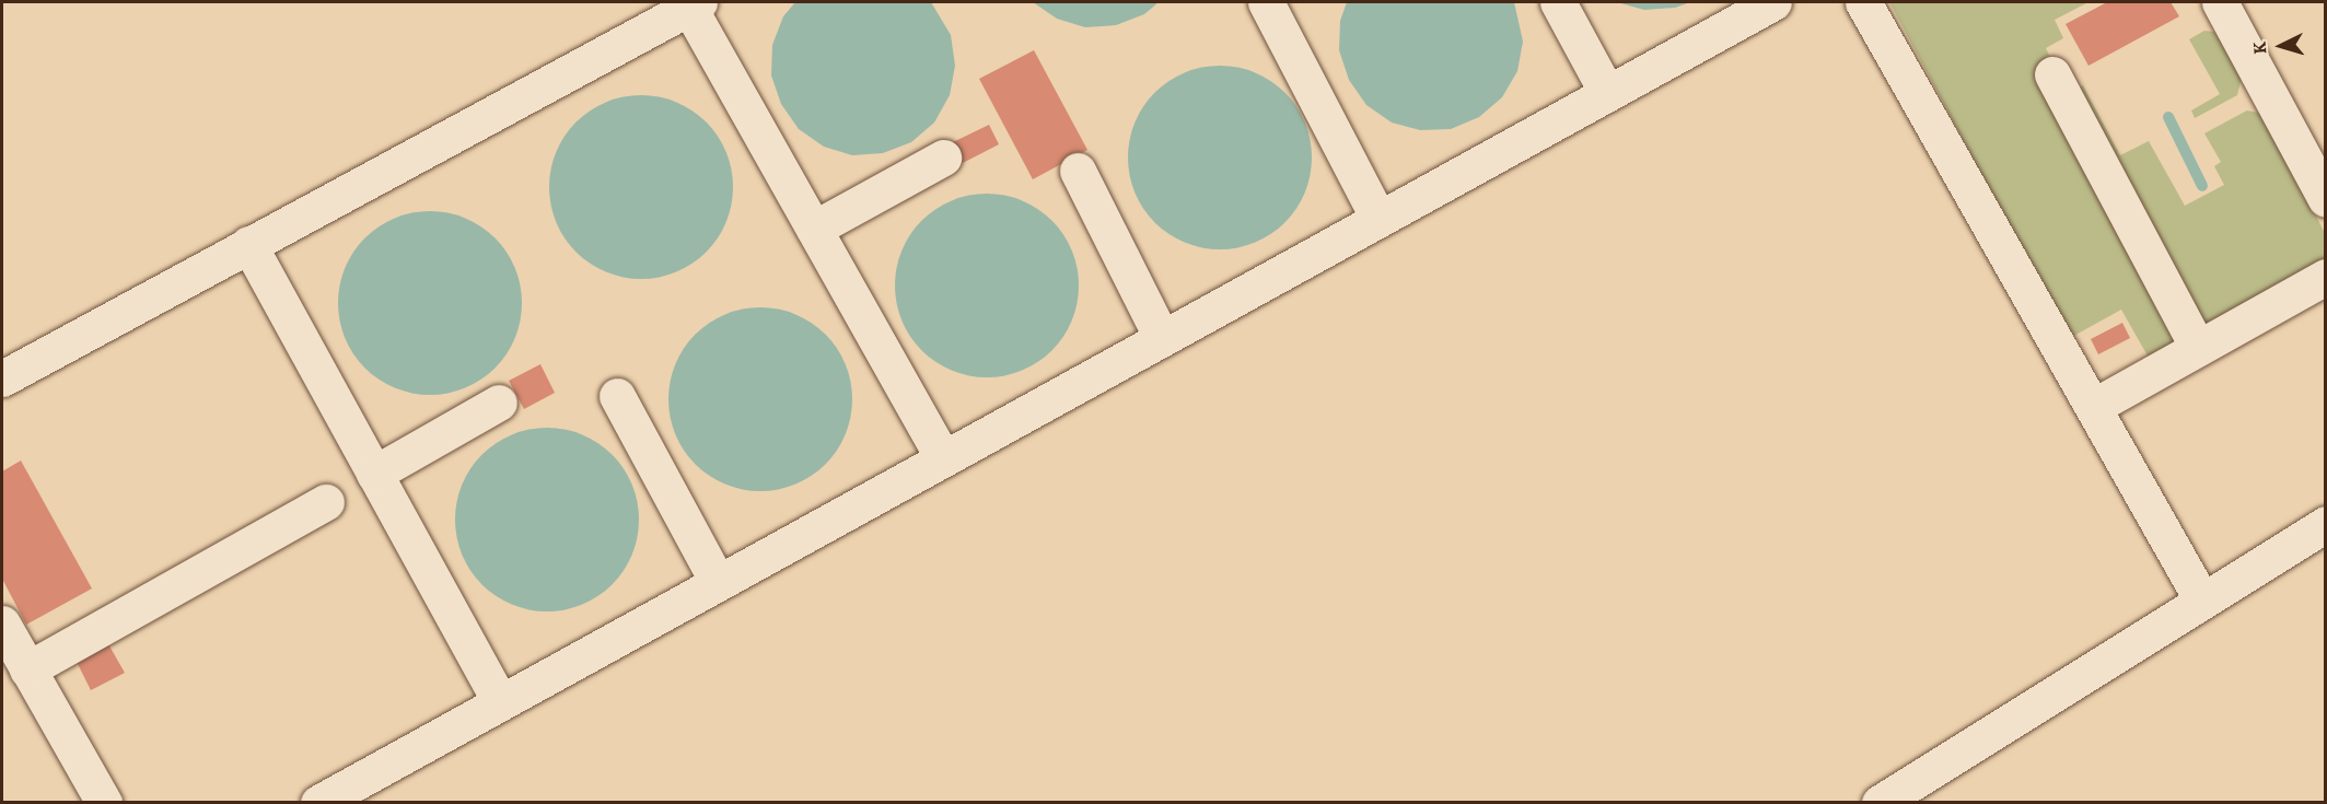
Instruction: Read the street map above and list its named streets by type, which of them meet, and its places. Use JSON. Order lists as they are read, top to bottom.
{
  "north": "left"
}
